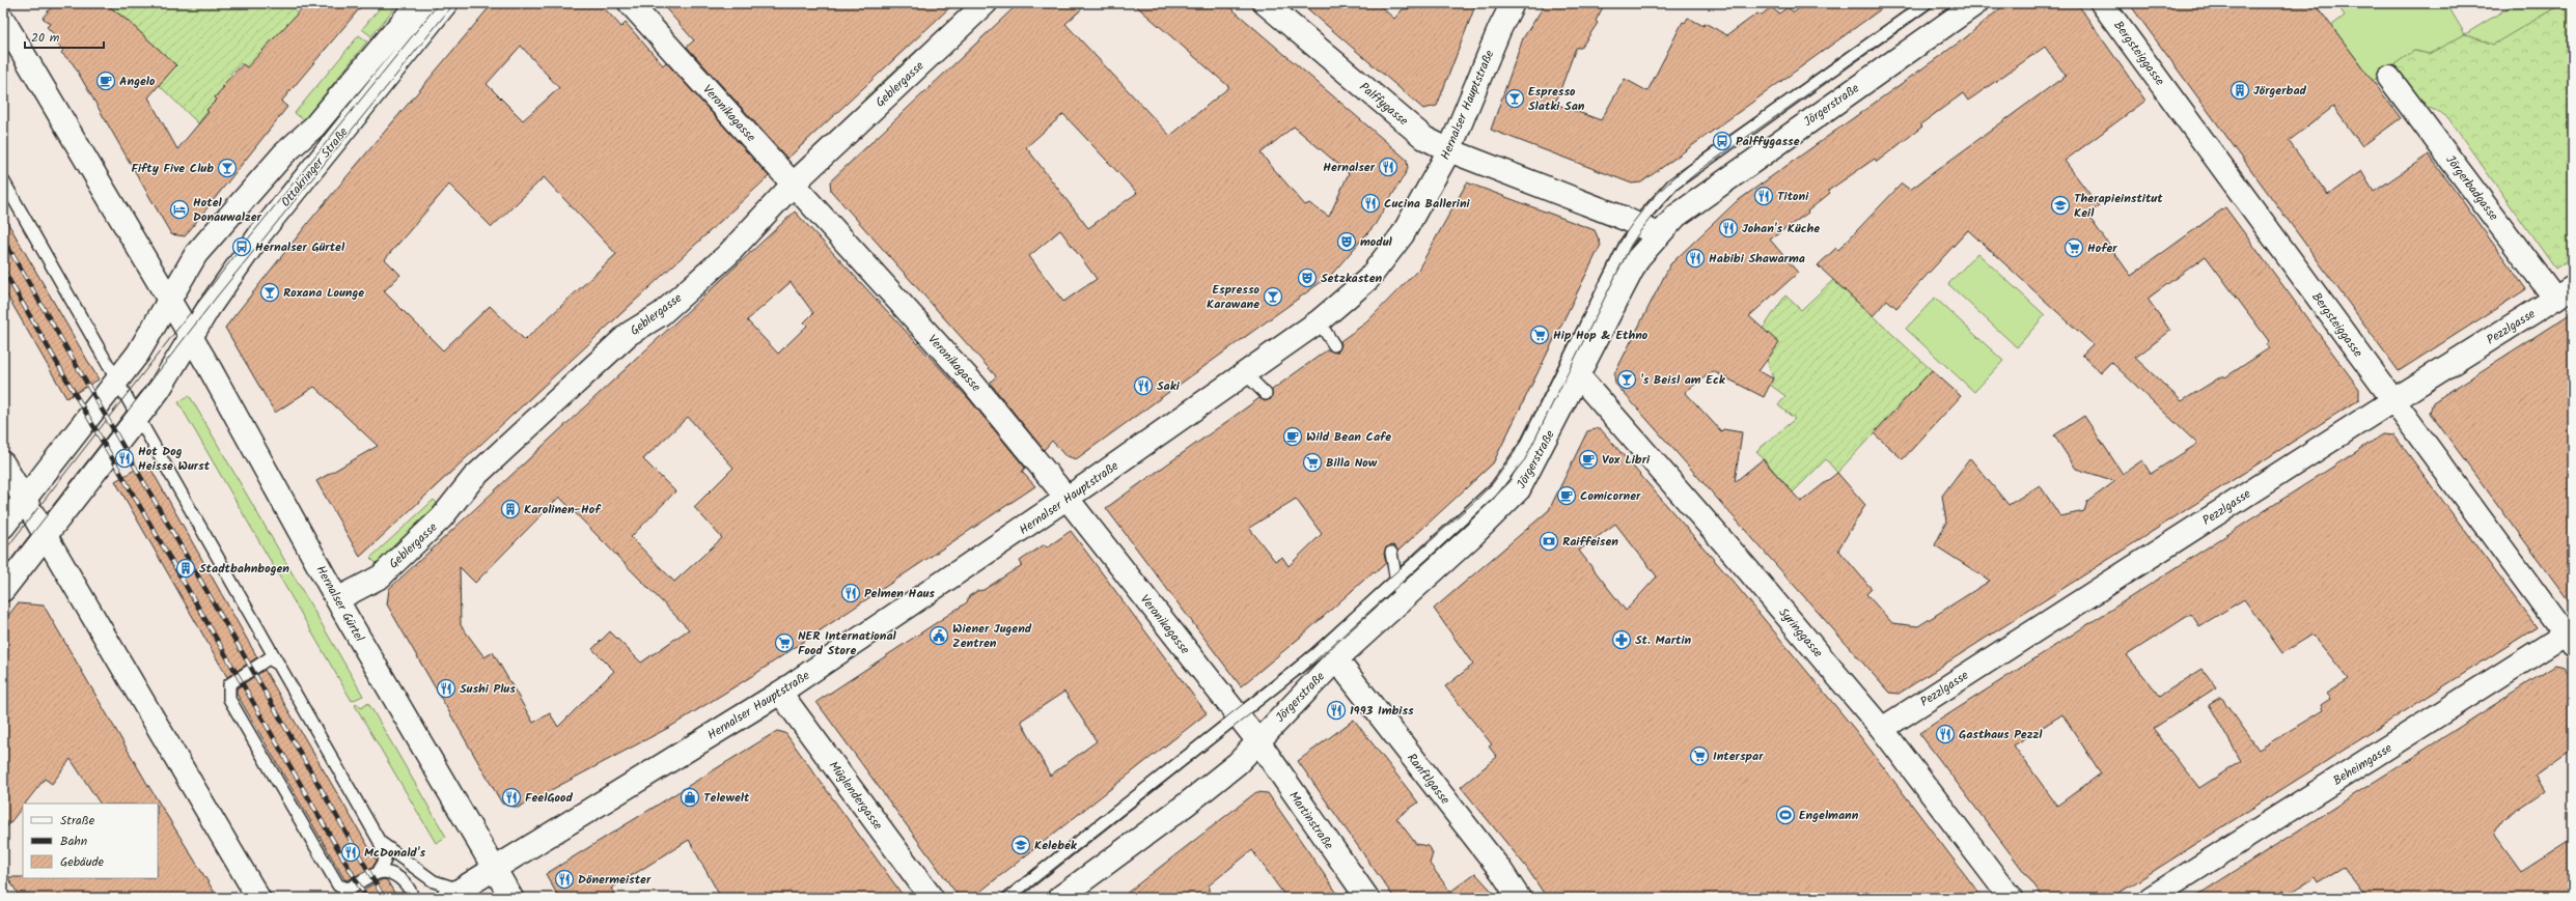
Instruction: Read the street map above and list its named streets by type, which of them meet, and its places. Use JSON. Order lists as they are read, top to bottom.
{
  "streets": {
    "street": [
      "Bergsteiggasse",
      "Geblergasse",
      "Palffygasse",
      "Hernalser Hauptstraße",
      "Jörgerstraße",
      "Veronikagasse",
      "Ottakringer Straße",
      "Jörgerbadgasse",
      "Pezzlgasse",
      "Hernalser Gürtel",
      "Syringgasse",
      "Beheimgasse",
      "Ranftlgasse",
      "Müglendergasse",
      "Martinstraße"
    ]
  },
  "crossings": [
    ["Bergsteiggasse", "Pezzlgasse"],
    ["Bergsteiggasse", "Beheimgasse"],
    ["Geblergasse", "Veronikagasse"],
    ["Geblergasse", "Hernalser Gürtel"],
    ["Palffygasse", "Hernalser Hauptstraße"],
    ["Palffygasse", "Jörgerstraße"],
    ["Hernalser Hauptstraße", "Veronikagasse"],
    ["Hernalser Hauptstraße", "Hernalser Gürtel"],
    ["Hernalser Hauptstraße", "Müglendergasse"],
    ["Jörgerstraße", "Veronikagasse"],
    ["Jörgerstraße", "Syringgasse"],
    ["Jörgerstraße", "Ranftlgasse"],
    ["Jörgerstraße", "Martinstraße"],
    ["Veronikagasse", "Martinstraße"],
    ["Ottakringer Straße", "Hernalser Gürtel"],
    ["Jörgerbadgasse", "Pezzlgasse"],
    ["Pezzlgasse", "Syringgasse"]
  ],
  "places": {
    "cafe": [
      "Angelo",
      "Wild Bean Cafe",
      "Vox Libri",
      "Comicorner"
    ],
    "building": ["Jörgerbad", "Karolinen-Hof", "Stadtbahnbogen"],
    "bar": [
      "Espresso Slatki San",
      "Fifty Five Club",
      "Roxana Lounge",
      "Espresso Karawane",
      "'s Beisl am Eck"
    ],
    "bus stop": ["Palffygasse", "Hernalser Gürtel"],
    "restaurant": [
      "Hernalser",
      "Titoni",
      "Cucina Ballerini",
      "Johan's Küche",
      "Habibi Shawarma",
      "Saki",
      "Hot Dog Heisse Wurst",
      "Pelmen Haus",
      "Sushi Plus",
      "1993 Imbiss",
      "Gasthaus Pezzl",
      "FeelGood",
      "McDonald's",
      "Dönermeister"
    ],
    "school or university": ["Therapieinstitut Keil", "Kelebek"],
    "hotel": ["Hotel Donauwalzer"],
    "theatre": ["modul", "Setzkasten"],
    "supermarket": [
      "Hofer",
      "Hip Hop & Ethno",
      "Billa Now",
      "NER International Food Store",
      "Interspar"
    ],
    "bank": ["Raiffeisen"],
    "public building": ["Wiener Jugend Zentren"],
    "pharmacy": ["St. Martin"],
    "shop": ["Telewelt"],
    "sports": ["Engelmann"]
  },
  "legend": ["Straße", "Bahn", "Gebäude"],
  "scale_bar": "20 m"
}
